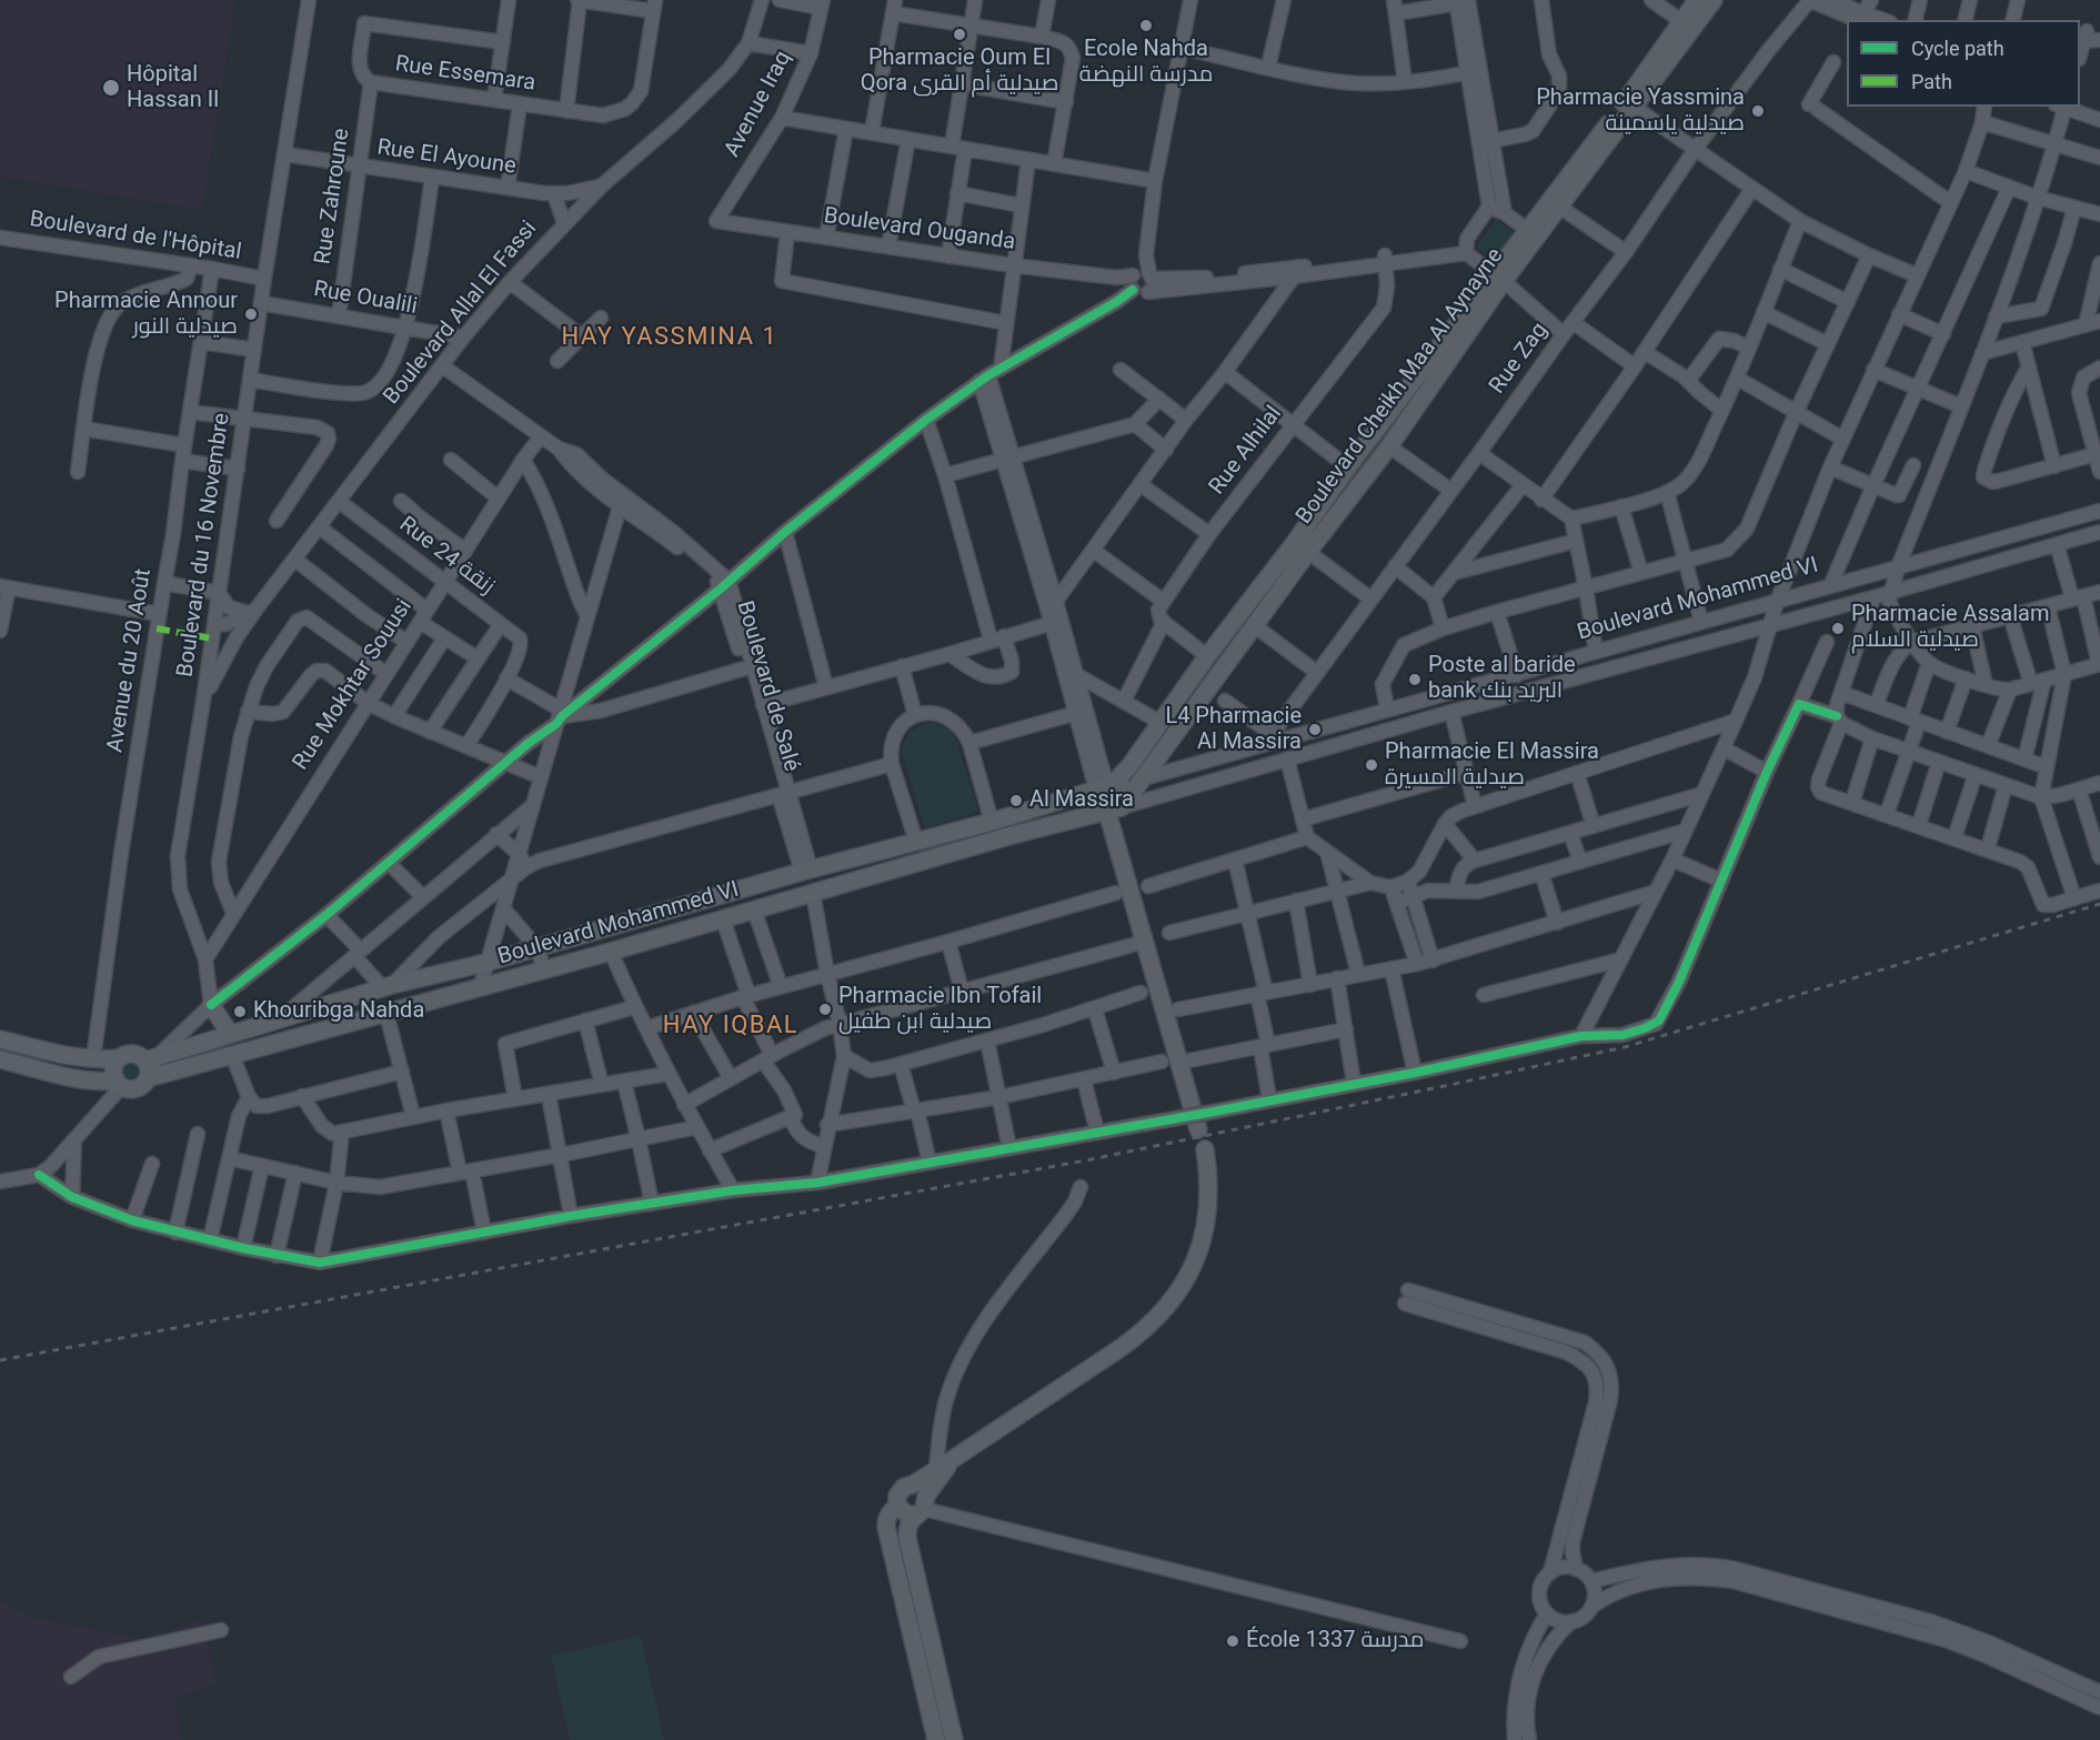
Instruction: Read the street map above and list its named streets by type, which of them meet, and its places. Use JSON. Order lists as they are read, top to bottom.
{
  "streets": {
    "main road": ["Boulevard Cheikh Maa Al Aynayne", "Boulevard Mohammed VI"],
    "street": [
      "Rue Essemara",
      "Avenue Iraq",
      "Rue El Ayoune",
      "Rue Zahroune",
      "Boulevard Ouganda",
      "Boulevard de l'Hôpital",
      "Rue Oualili",
      "Boulevard Allal El Fassi",
      "Rue Zag",
      "Rue Alhilal",
      "Boulevard du 16 Novembre",
      "Rue 24 زنقة",
      "Avenue du 20 Août",
      "Rue Mokhtar Souusi",
      "Boulevard de Salé"
    ]
  },
  "crossings": [
    ["Rue Essemara", "Rue Zahroune"],
    ["Avenue Iraq", "Boulevard Ouganda"],
    ["Rue El Ayoune", "Rue Zahroune"],
    ["Rue El Ayoune", "Boulevard Allal El Fassi"],
    ["Rue El Ayoune", "Boulevard du 16 Novembre"],
    ["Rue Zahroune", "Rue Oualili"],
    ["Boulevard Ouganda", "Rue Alhilal"],
    ["Boulevard de l'Hôpital", "Boulevard du 16 Novembre"],
    ["Boulevard de l'Hôpital", "Avenue du 20 Août"],
    ["Rue Oualili", "Boulevard Allal El Fassi"],
    ["Rue Oualili", "Boulevard du 16 Novembre"],
    ["Boulevard Allal El Fassi", "Boulevard du 16 Novembre"],
    ["Boulevard Allal El Fassi", "Rue 24 زنقة"],
    ["Boulevard Allal El Fassi", "Boulevard de Salé"],
    ["Rue Zag", "Boulevard Mohammed VI"],
    ["Boulevard Cheikh Maa Al Aynayne", "Boulevard Mohammed VI"],
    ["Boulevard du 16 Novembre", "Rue Mokhtar Souusi"],
    ["Rue 24 زنقة", "Rue Mokhtar Souusi"],
    ["Boulevard Mohammed VI", "Boulevard de Salé"],
    ["Rue Mokhtar Souusi", "Boulevard de Salé"]
  ],
  "districts": ["HAY YASSMINA 1", "HAY IQBAL"],
  "places": [
    "Ecole Nahda مدرسة النهضة",
    "Pharmacie Oum El Qora صيدلية أم القرى",
    "Hôpital Hassan II",
    "Pharmacie Yassmina صيدلية ياسمينة",
    "Pharmacie Annour صيدلية النور",
    "Pharmacie Assalam صيدلية السلام",
    "Poste al baride bank البريد بنك",
    "L4 Pharmacie Al Massira",
    "Pharmacie El Massira صيدلية المسيرة",
    "Al Massira",
    "Pharmacie Ibn Tofail صيدلية ابن طفيل",
    "Khouribga Nahda",
    "École مدرسة 1337"
  ],
  "legend": ["Cycle path", "Path"]
}
